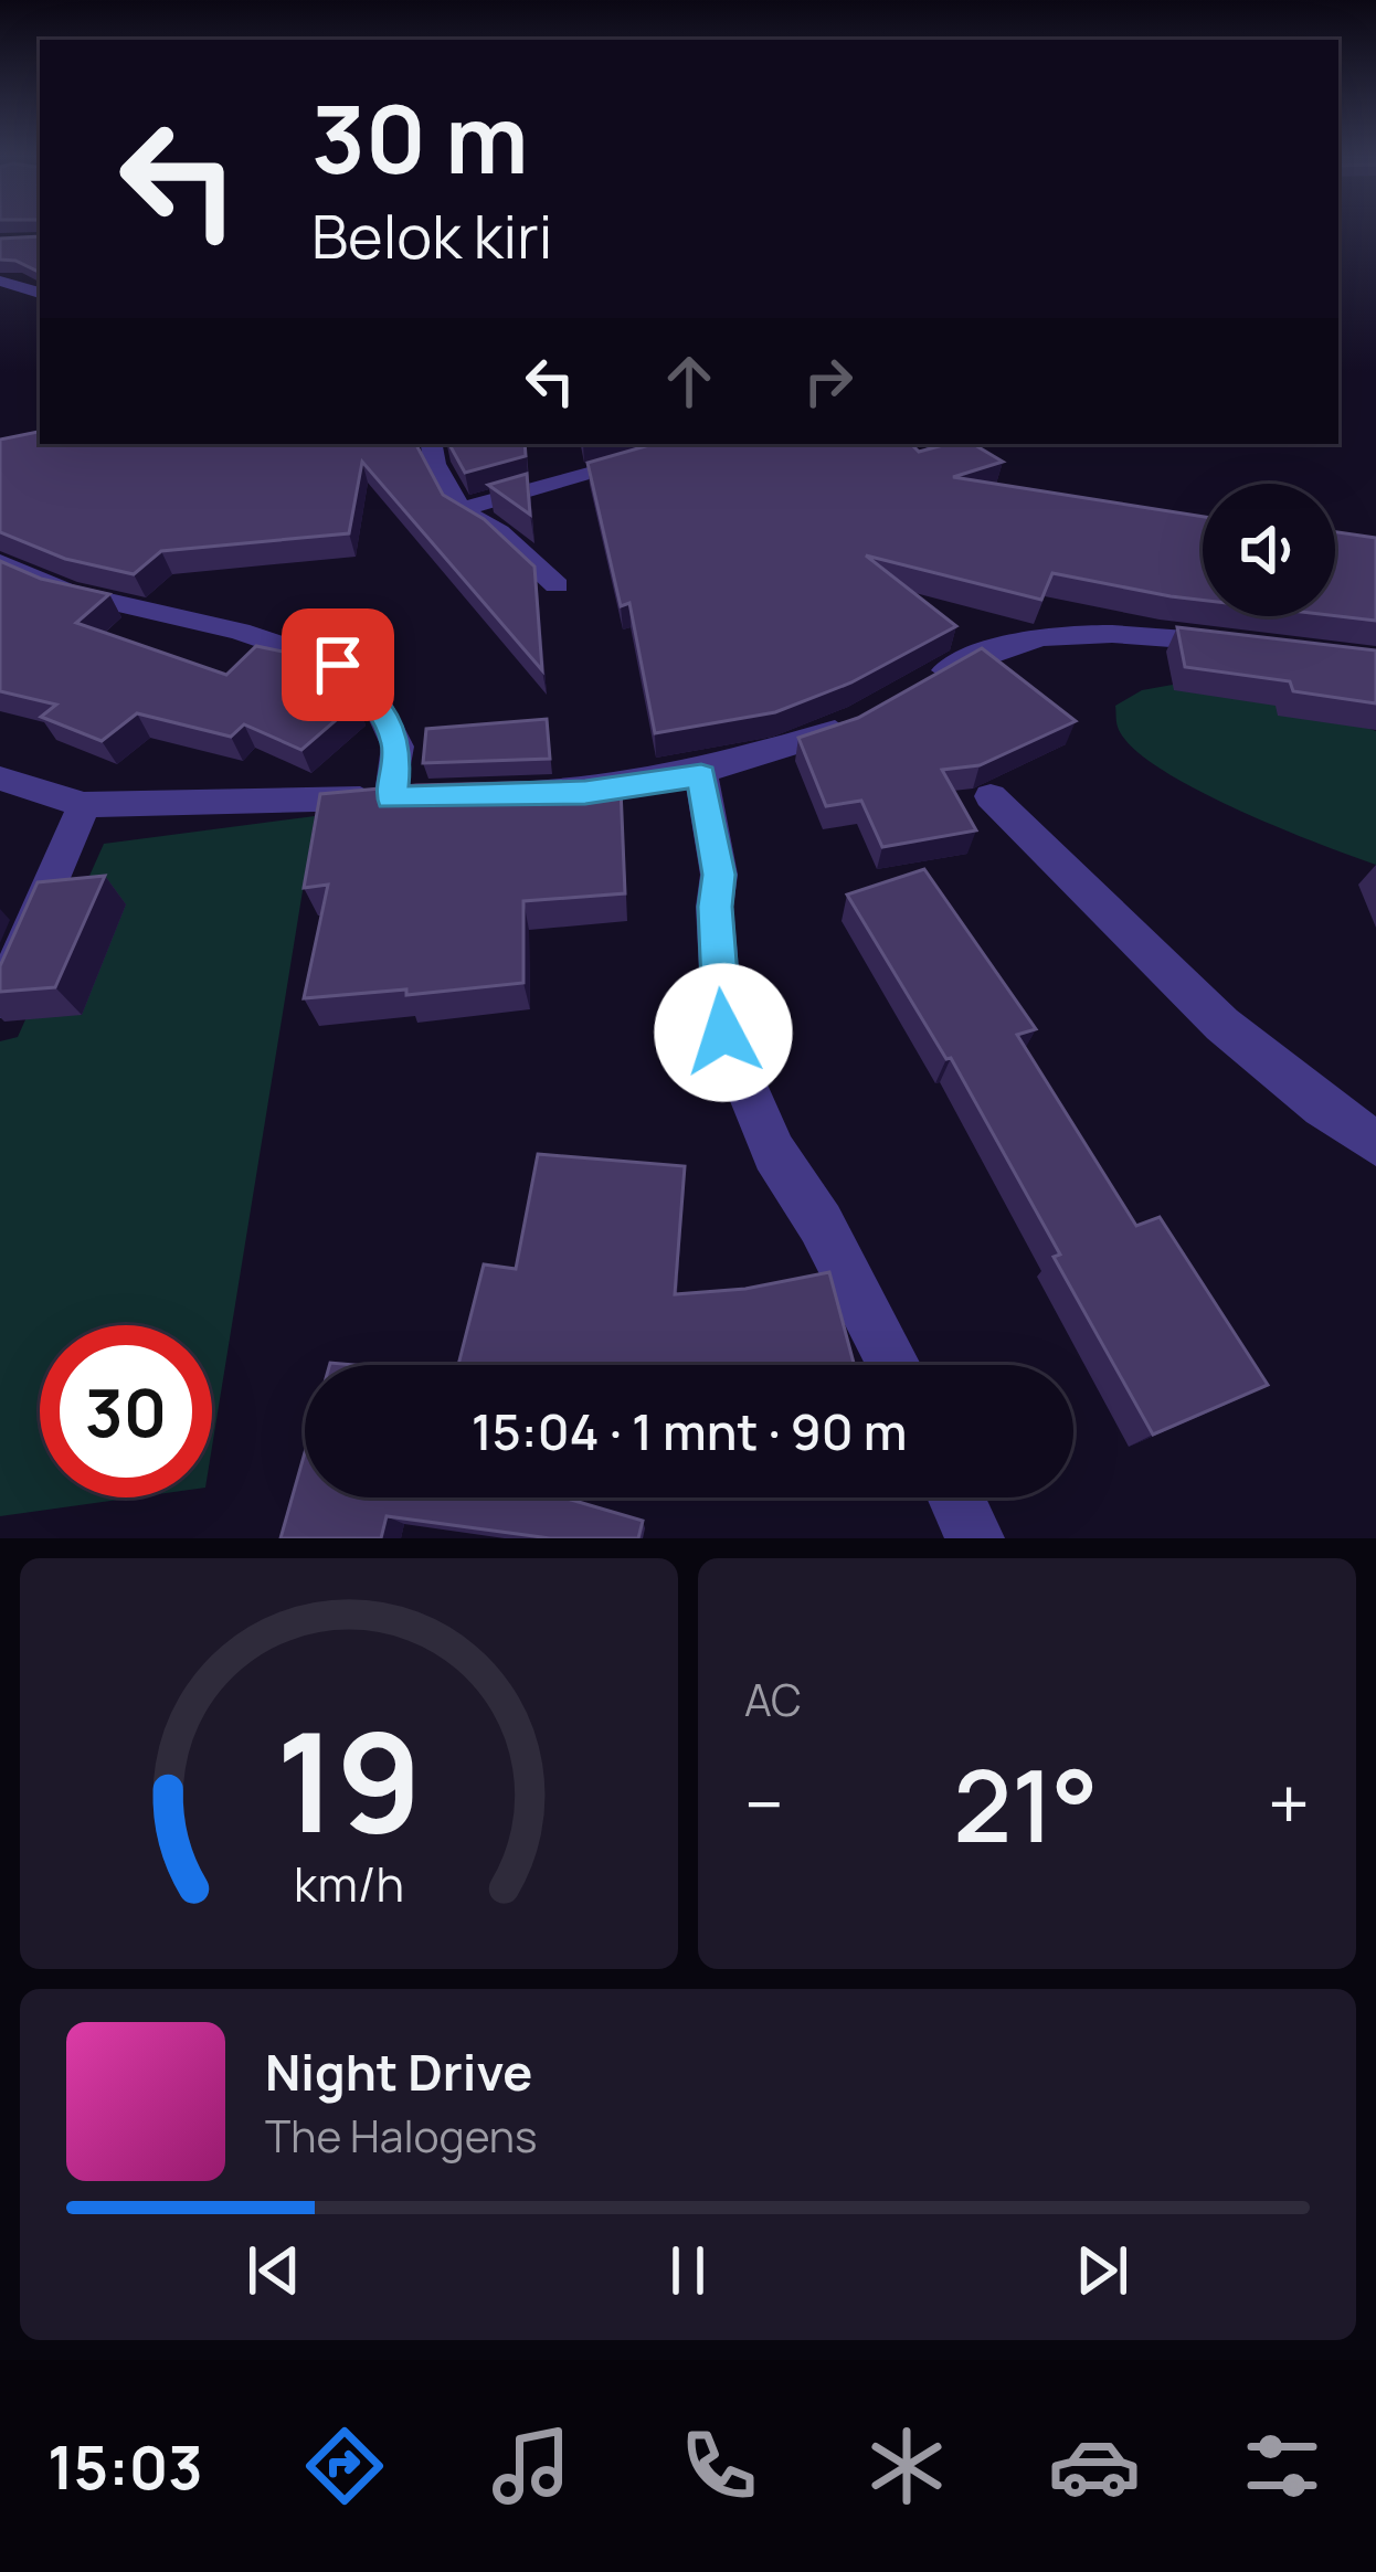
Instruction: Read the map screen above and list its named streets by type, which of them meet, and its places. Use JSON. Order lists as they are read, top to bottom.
{
  "page": {
    "turn": ["30 m", "Belok kiri"],
    "limit": "30",
    "trip": "15:04 · 1 mnt · 90 m",
    "tile": "AC",
    "heat": ["−", "21°", "+"],
    "song": ["Night Drive", "The Halogens"],
    "tabs": "15:03",
    "gauge": ["19", "km/h"]
  }
}
